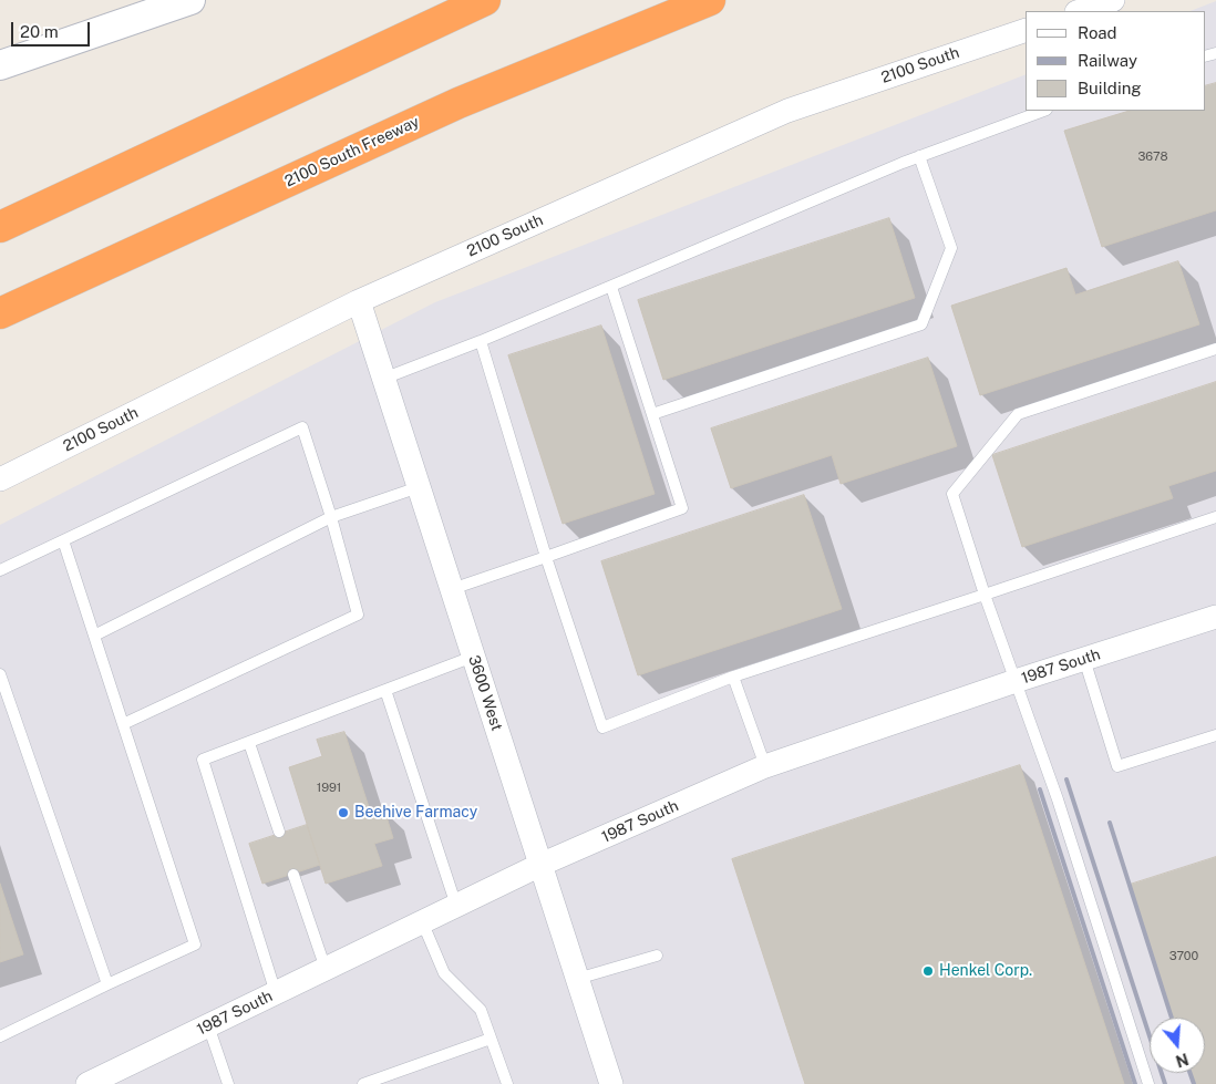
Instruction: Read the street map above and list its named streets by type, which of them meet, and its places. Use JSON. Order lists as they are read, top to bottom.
{
  "streets": {
    "highway": ["2100 South Freeway"],
    "street": ["2100 South", "1987 South", "3600 West"]
  },
  "crossings": [
    ["2100 South", "3600 West"],
    ["1987 South", "3600 West"]
  ],
  "places": ["Beehive Farmacy", "Henkel Corp."],
  "house_numbers": ["3678", "1991", "3700"],
  "legend": ["Road", "Railway", "Building"],
  "scale_bar": "20 m",
  "north": "bottom"
}
